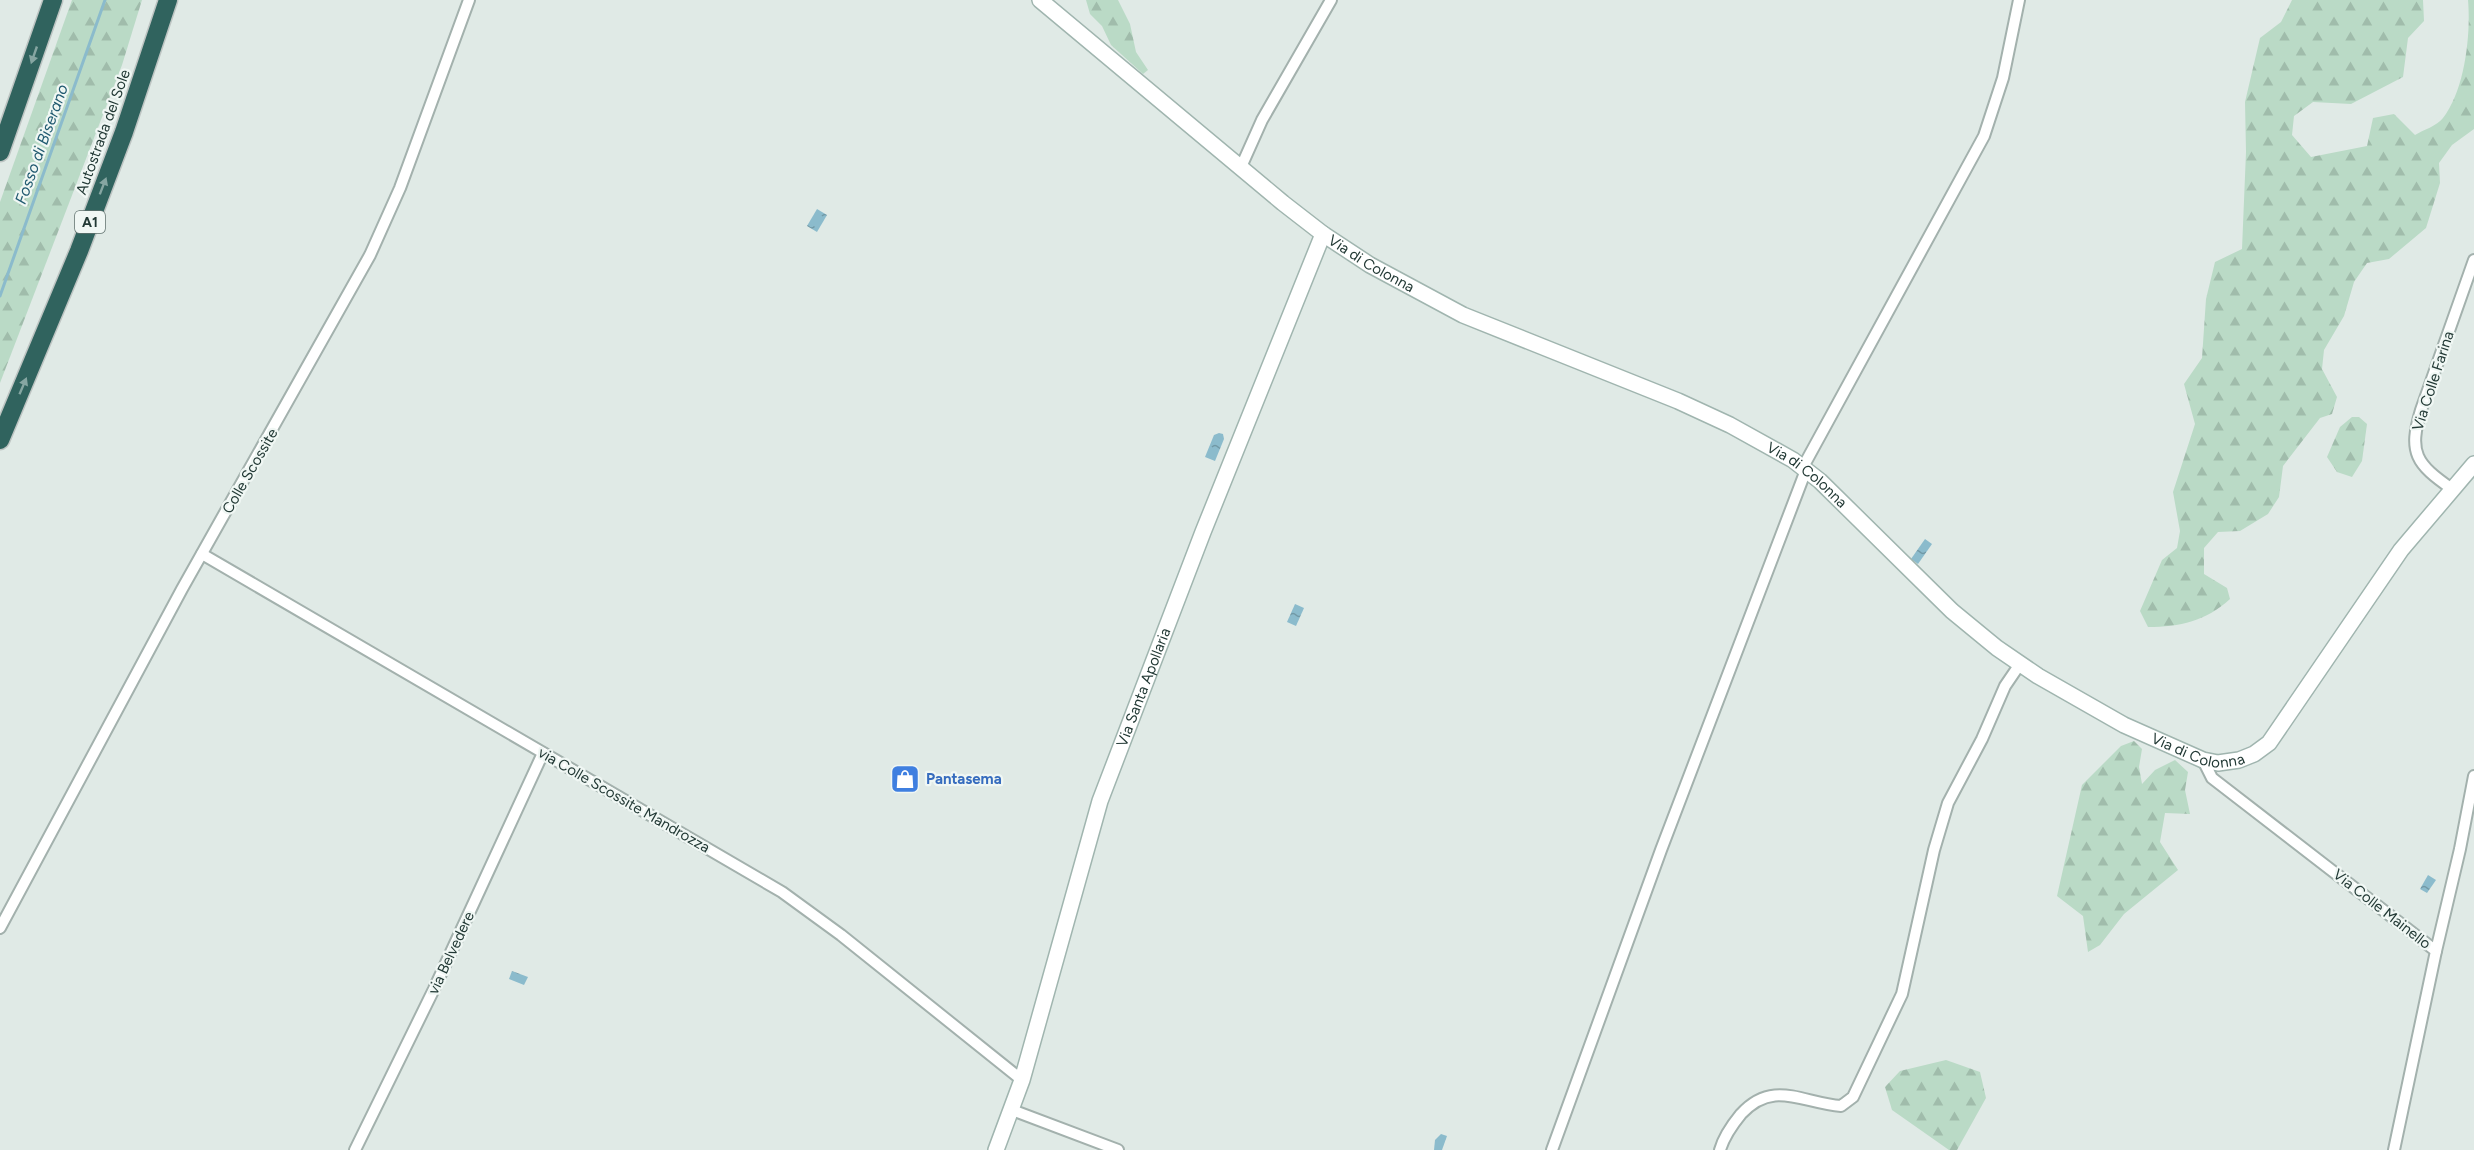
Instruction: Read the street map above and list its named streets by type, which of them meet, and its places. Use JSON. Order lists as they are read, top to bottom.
{
  "streets": {
    "highway": ["Autostrada del Sole", "A1"],
    "street": [
      "Via di Colonna",
      "Via Colle Farina",
      "Colle Scossite",
      "Via Santa Apollaria",
      "via Colle Scossite Mandrozza",
      "Via Colle Mainello",
      "via Belvedere"
    ]
  },
  "crossings": [
    ["Via di Colonna", "Via Colle Farina"],
    ["Via di Colonna", "Via Santa Apollaria"],
    ["Via di Colonna", "Via Colle Mainello"],
    ["Colle Scossite", "via Colle Scossite Mandrozza"],
    ["Via Santa Apollaria", "via Colle Scossite Mandrozza"],
    ["via Colle Scossite Mandrozza", "via Belvedere"]
  ],
  "water": ["Fosso di Biserano"],
  "places": {
    "shop": ["Pantasema"]
  }
}
